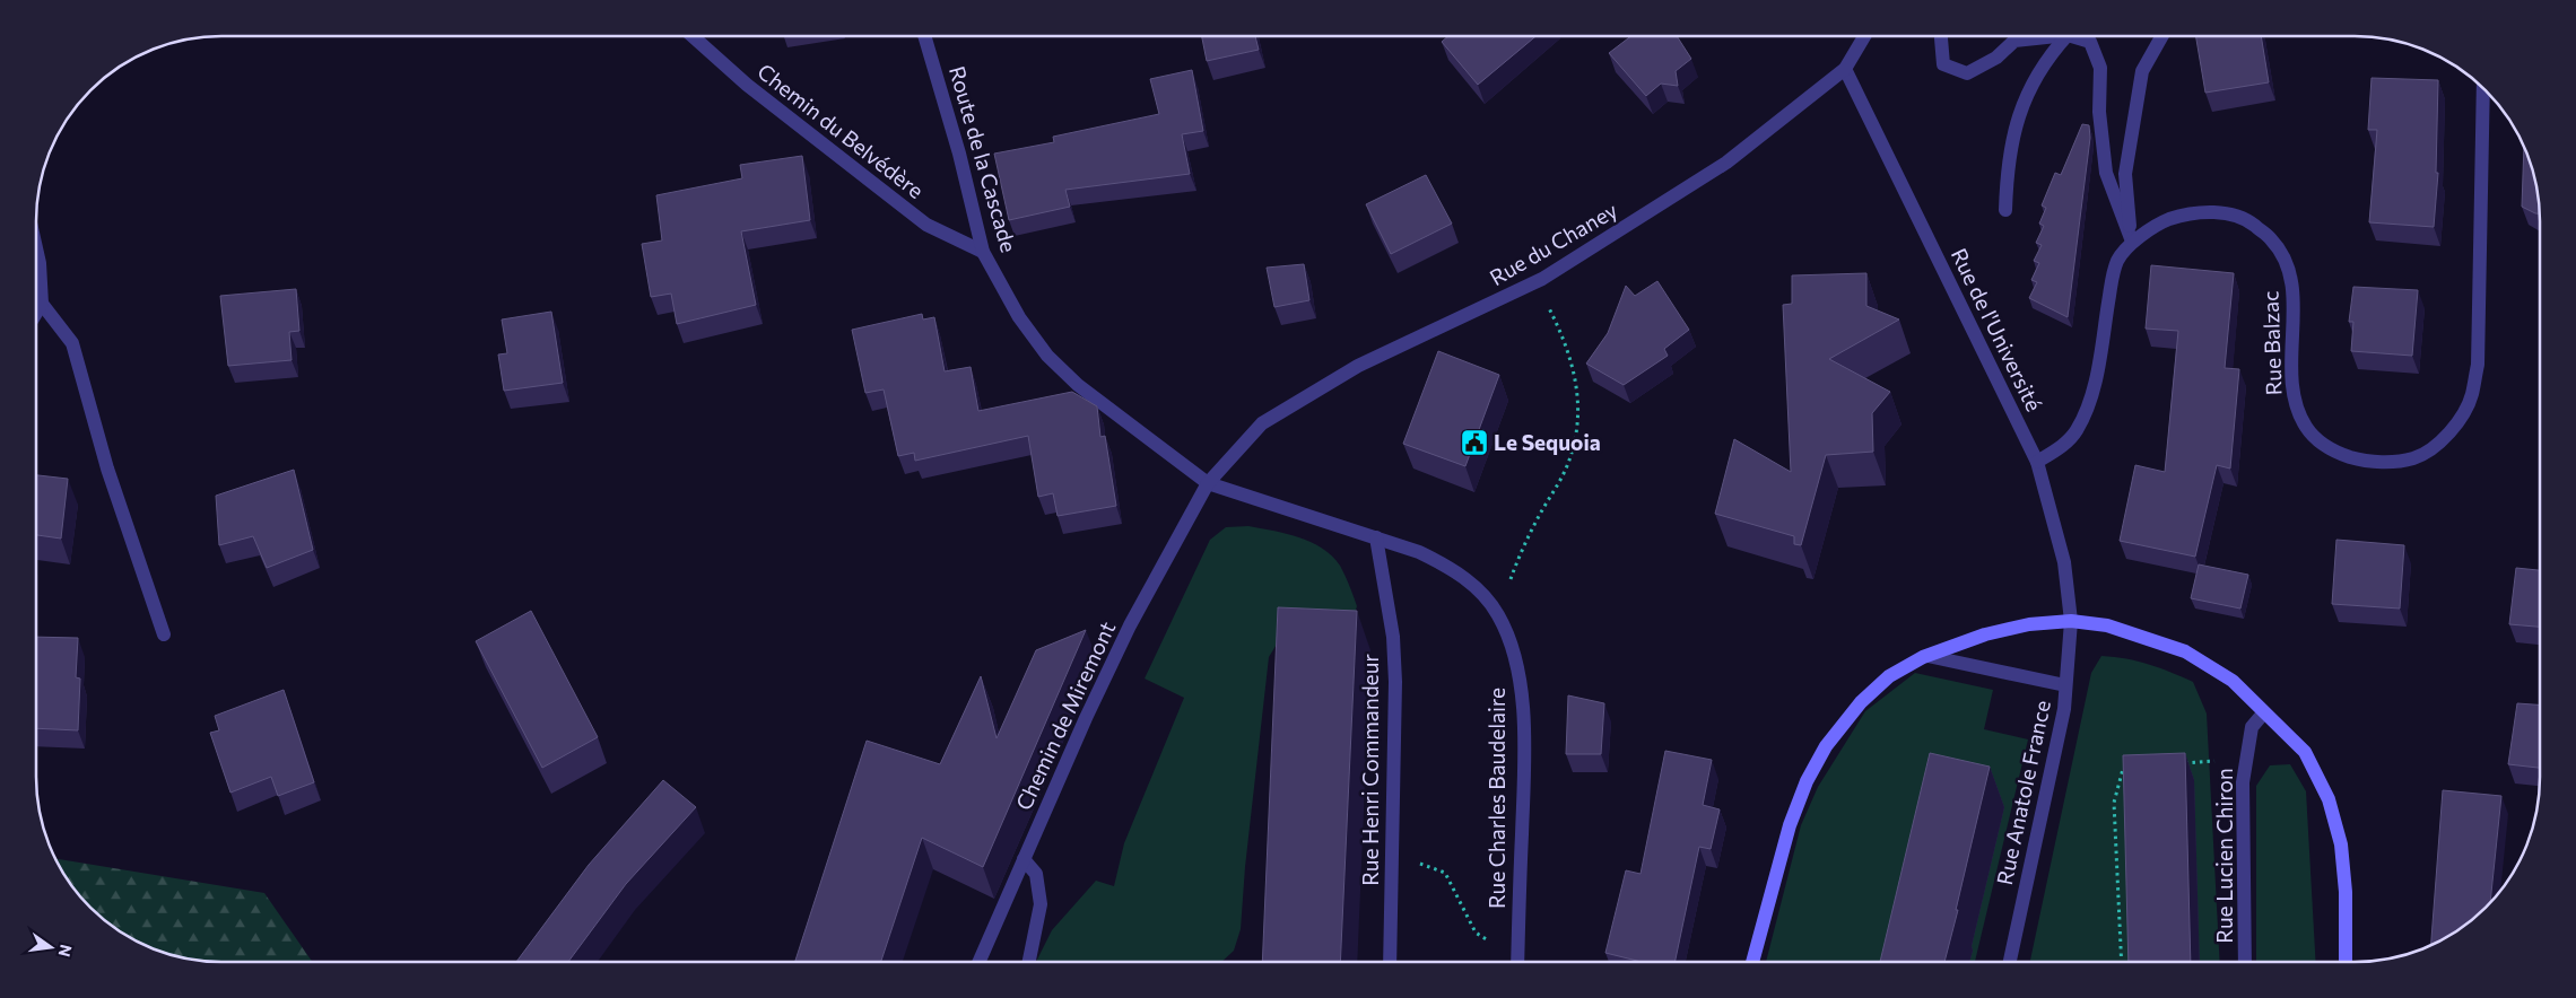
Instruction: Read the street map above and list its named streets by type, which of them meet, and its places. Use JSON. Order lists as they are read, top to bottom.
{
  "streets": {
    "street": [
      "Chemin du Belvédère",
      "Route de la Cascade",
      "Rue du Chaney",
      "Rue de l'Université",
      "Rue Balzac",
      "Chemin de Miremont",
      "Rue Henri Commandeur",
      "Rue Anatole France",
      "Rue Charles Baudelaire",
      "Rue Lucien Chiron"
    ]
  },
  "crossings": [
    ["Chemin du Belvédère", "Route de la Cascade"],
    ["Route de la Cascade", "Rue du Chaney"],
    ["Route de la Cascade", "Chemin de Miremont"],
    ["Route de la Cascade", "Rue Charles Baudelaire"],
    ["Rue du Chaney", "Rue de l'Université"],
    ["Rue du Chaney", "Chemin de Miremont"],
    ["Rue du Chaney", "Rue Charles Baudelaire"],
    ["Rue de l'Université", "Rue Balzac"],
    ["Rue de l'Université", "Rue Anatole France"],
    ["Chemin de Miremont", "Rue Charles Baudelaire"],
    ["Rue Henri Commandeur", "Rue Charles Baudelaire"]
  ],
  "places": {
    "public building": ["Le Sequoia"]
  },
  "north": "right"
}
